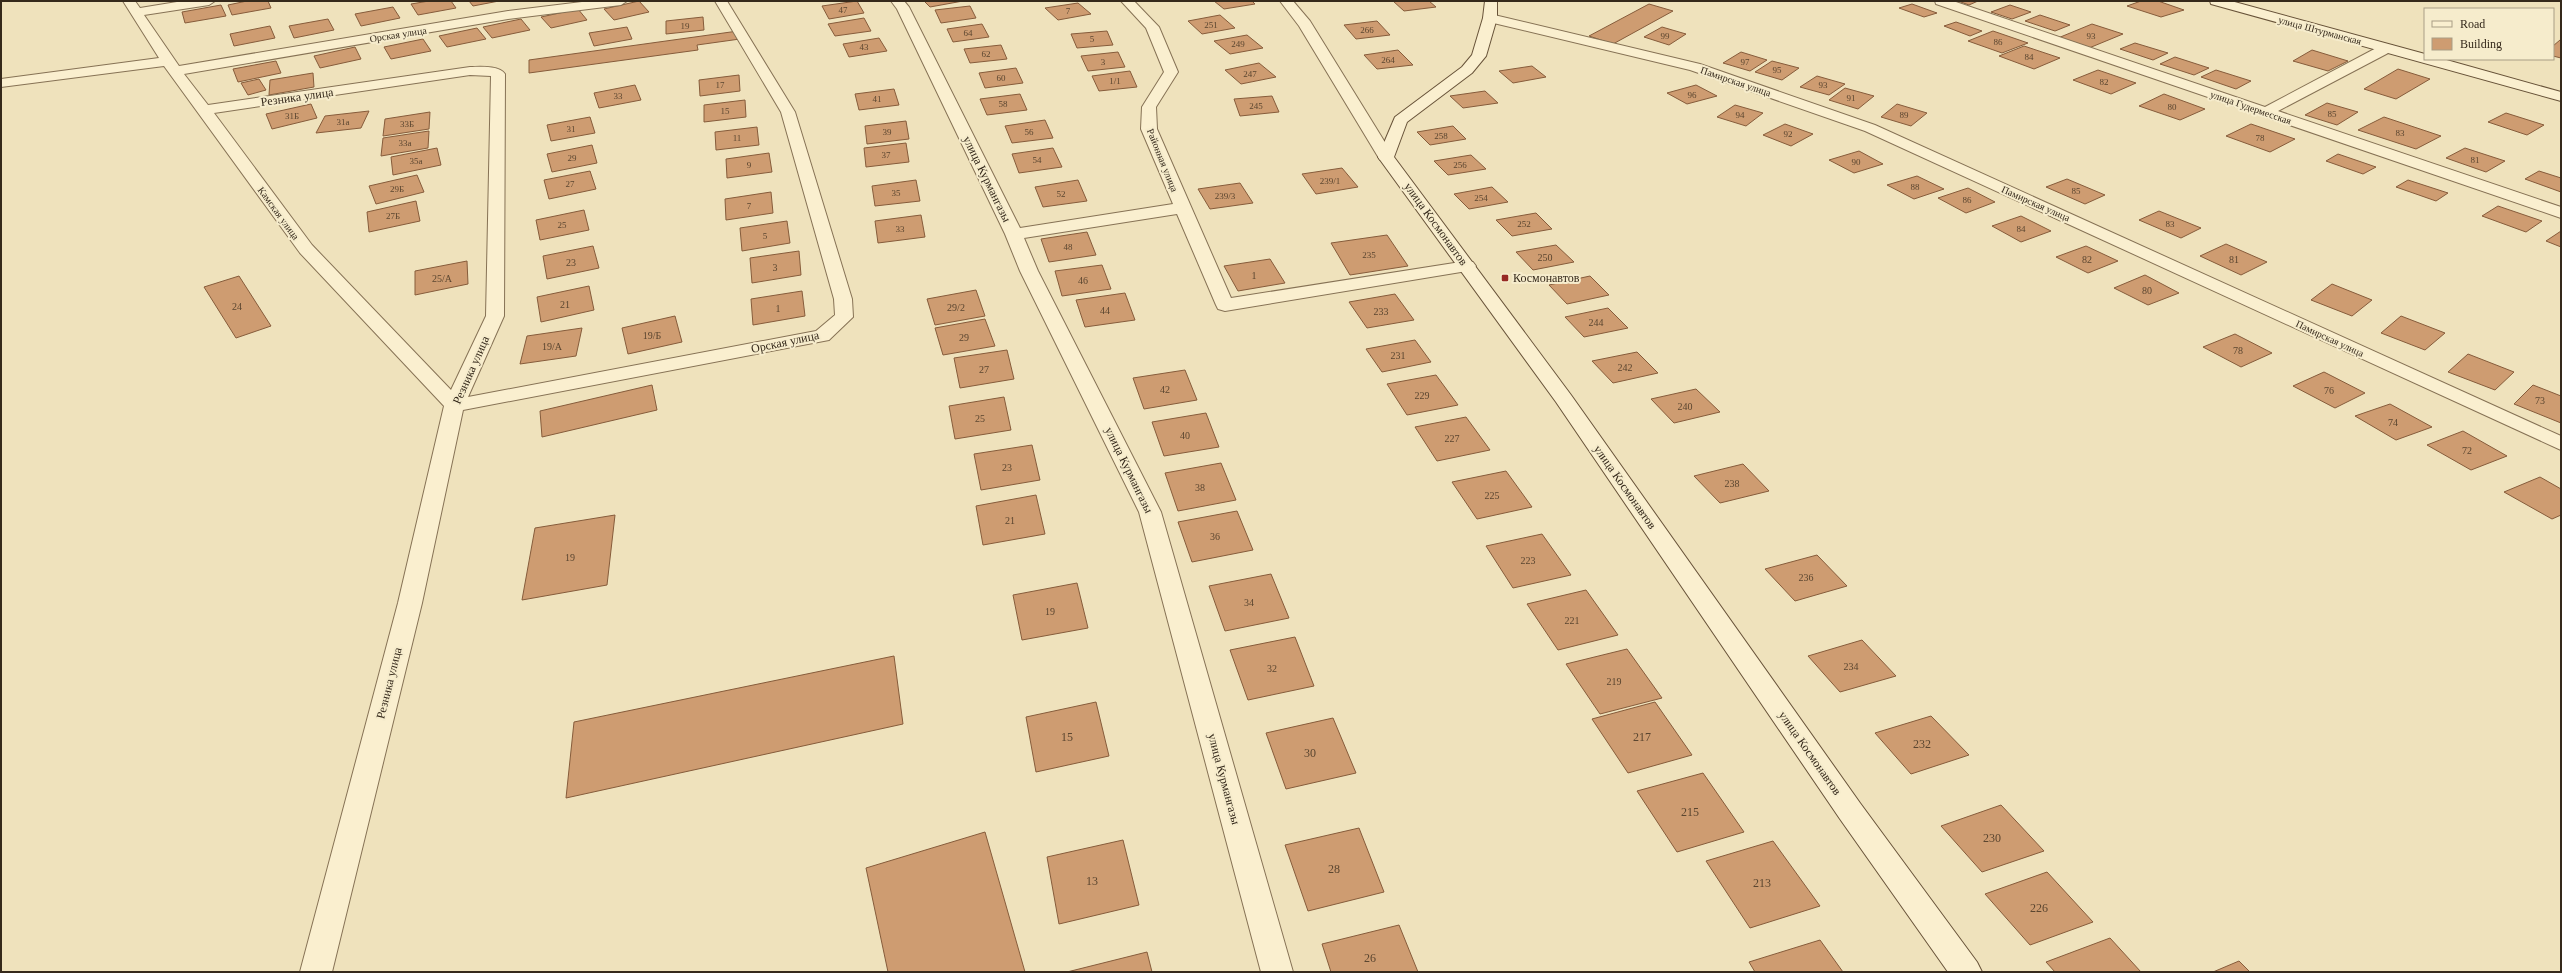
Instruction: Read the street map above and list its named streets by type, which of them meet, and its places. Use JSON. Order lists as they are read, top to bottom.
{
  "streets": {
    "street": [
      "улица Штурманская",
      "Орская улица",
      "Памирская улица",
      "Резника улица",
      "улица Гудермесская",
      "Районная улица",
      "улица Курмангазы",
      "Камская улица",
      "улица Космонавтов"
    ]
  },
  "crossings": [
    ["Орская улица", "Резника улица"],
    ["Орская улица", "Камская улица"],
    ["Резника улица", "Камская улица"],
    ["Районная улица", "улица Космонавтов"]
  ],
  "places": {
    "transit": ["Космонавтов"]
  },
  "house_numbers": [
    "47",
    "7",
    "251",
    "19",
    "266",
    "64",
    "99",
    "93",
    "5",
    "86",
    "249",
    "43",
    "62",
    "84",
    "264",
    "3",
    "97",
    "95",
    "247",
    "60",
    "1/1",
    "82",
    "17",
    "93",
    "96",
    "33",
    "91",
    "41",
    "58",
    "245",
    "80",
    "15",
    "85",
    "94",
    "89",
    "31Б",
    "31а",
    "33Б",
    "31",
    "39",
    "56",
    "83",
    "92",
    "258",
    "11",
    "78",
    "33а",
    "37",
    "29",
    "54",
    "81",
    "35а",
    "90",
    "9",
    "256",
    "239/1",
    "27",
    "88",
    "29Б",
    "85",
    "35",
    "52",
    "239/3",
    "254",
    "86",
    "7",
    "27Б",
    "252",
    "83",
    "25",
    "33",
    "84",
    "5",
    "48",
    "235",
    "250",
    "82",
    "81",
    "23",
    "3",
    "1",
    "25/А",
    "46",
    "80",
    "21",
    "24",
    "29/2",
    "1",
    "44",
    "233",
    "244",
    "19/Б",
    "29",
    "19/А",
    "78",
    "231",
    "242",
    "27",
    "42",
    "76",
    "229",
    "73",
    "240",
    "25",
    "74",
    "40",
    "227",
    "72",
    "23",
    "238",
    "38",
    "225",
    "21",
    "36",
    "19",
    "223",
    "236",
    "34",
    "19",
    "221",
    "234",
    "32",
    "219",
    "15",
    "217",
    "232",
    "30",
    "215",
    "230",
    "28",
    "13",
    "213",
    "226",
    "26"
  ],
  "legend": ["Road", "Building"]
}
